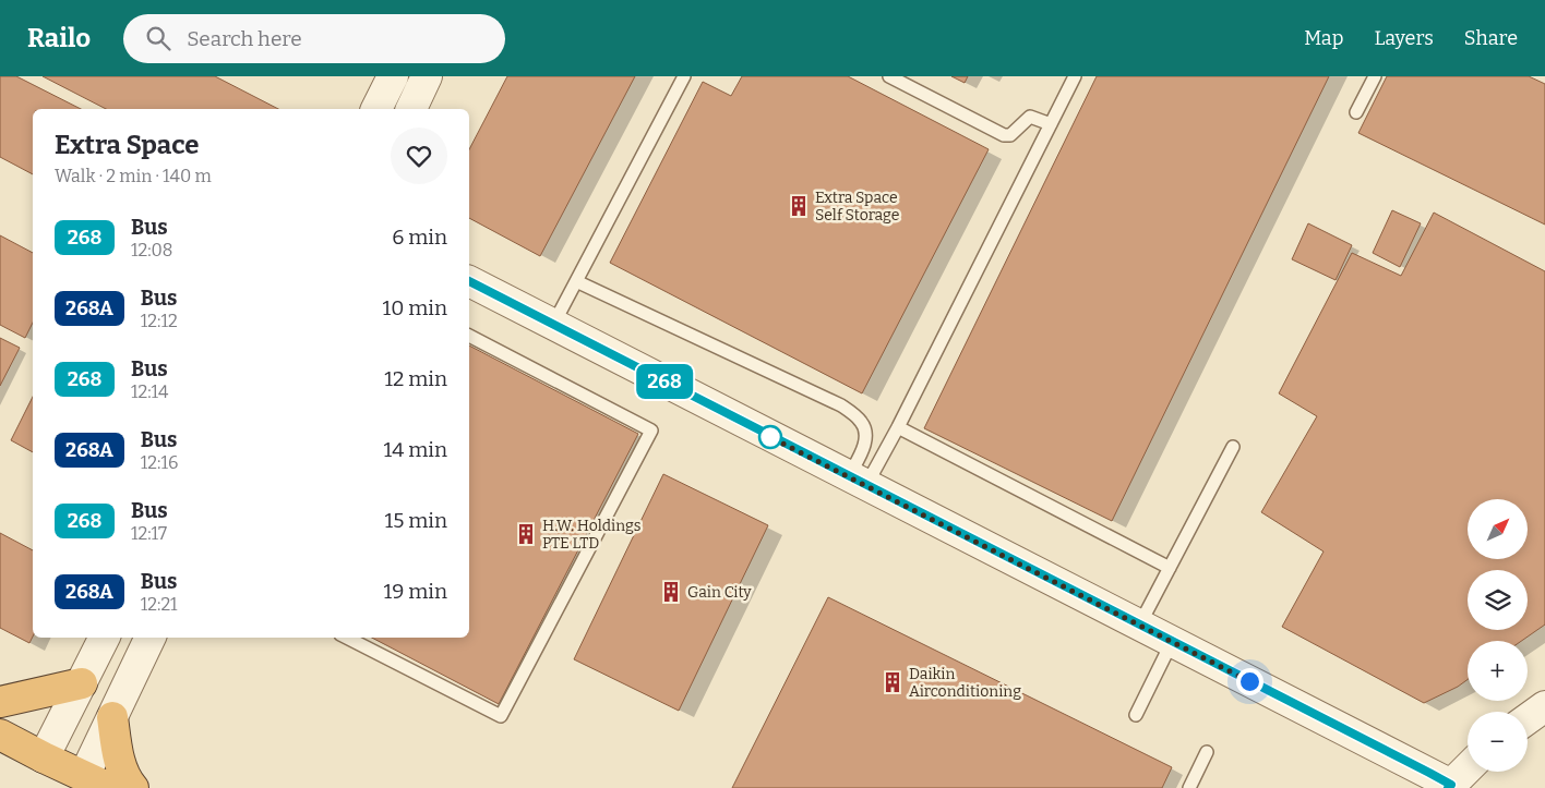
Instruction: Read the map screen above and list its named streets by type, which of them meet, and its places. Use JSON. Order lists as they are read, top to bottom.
{
  "places": {
    "building": [
      "Extra Space Self Storage",
      "H.W. Holdings PTE LTD",
      "Gain City",
      "Daikin Airconditioning"
    ]
  },
  "lines": ["bus line 268"],
  "north": "top right",
  "page": {
    "header": "Railo",
    "search": "Search here",
    "nav": ["Map", "Layers", "Share"],
    "on_map": "268",
    "heading": ["Extra Space", "Walk · 2 min · 140 m"],
    "list": [
      {
        "mark": "268",
        "name": "Bus",
        "note": "12:08",
        "value": "6 min"
      },
      {
        "mark": "268A",
        "name": "Bus",
        "note": "12:12",
        "value": "10 min"
      },
      {
        "mark": "268",
        "name": "Bus",
        "note": "12:14",
        "value": "12 min"
      },
      {
        "mark": "268A",
        "name": "Bus",
        "note": "12:16",
        "value": "14 min"
      },
      {
        "mark": "268",
        "name": "Bus",
        "note": "12:17",
        "value": "15 min"
      },
      {
        "mark": "268A",
        "name": "Bus",
        "note": "12:21",
        "value": "19 min"
      }
    ],
    "map_buttons": ["+", "−"]
  }
}
